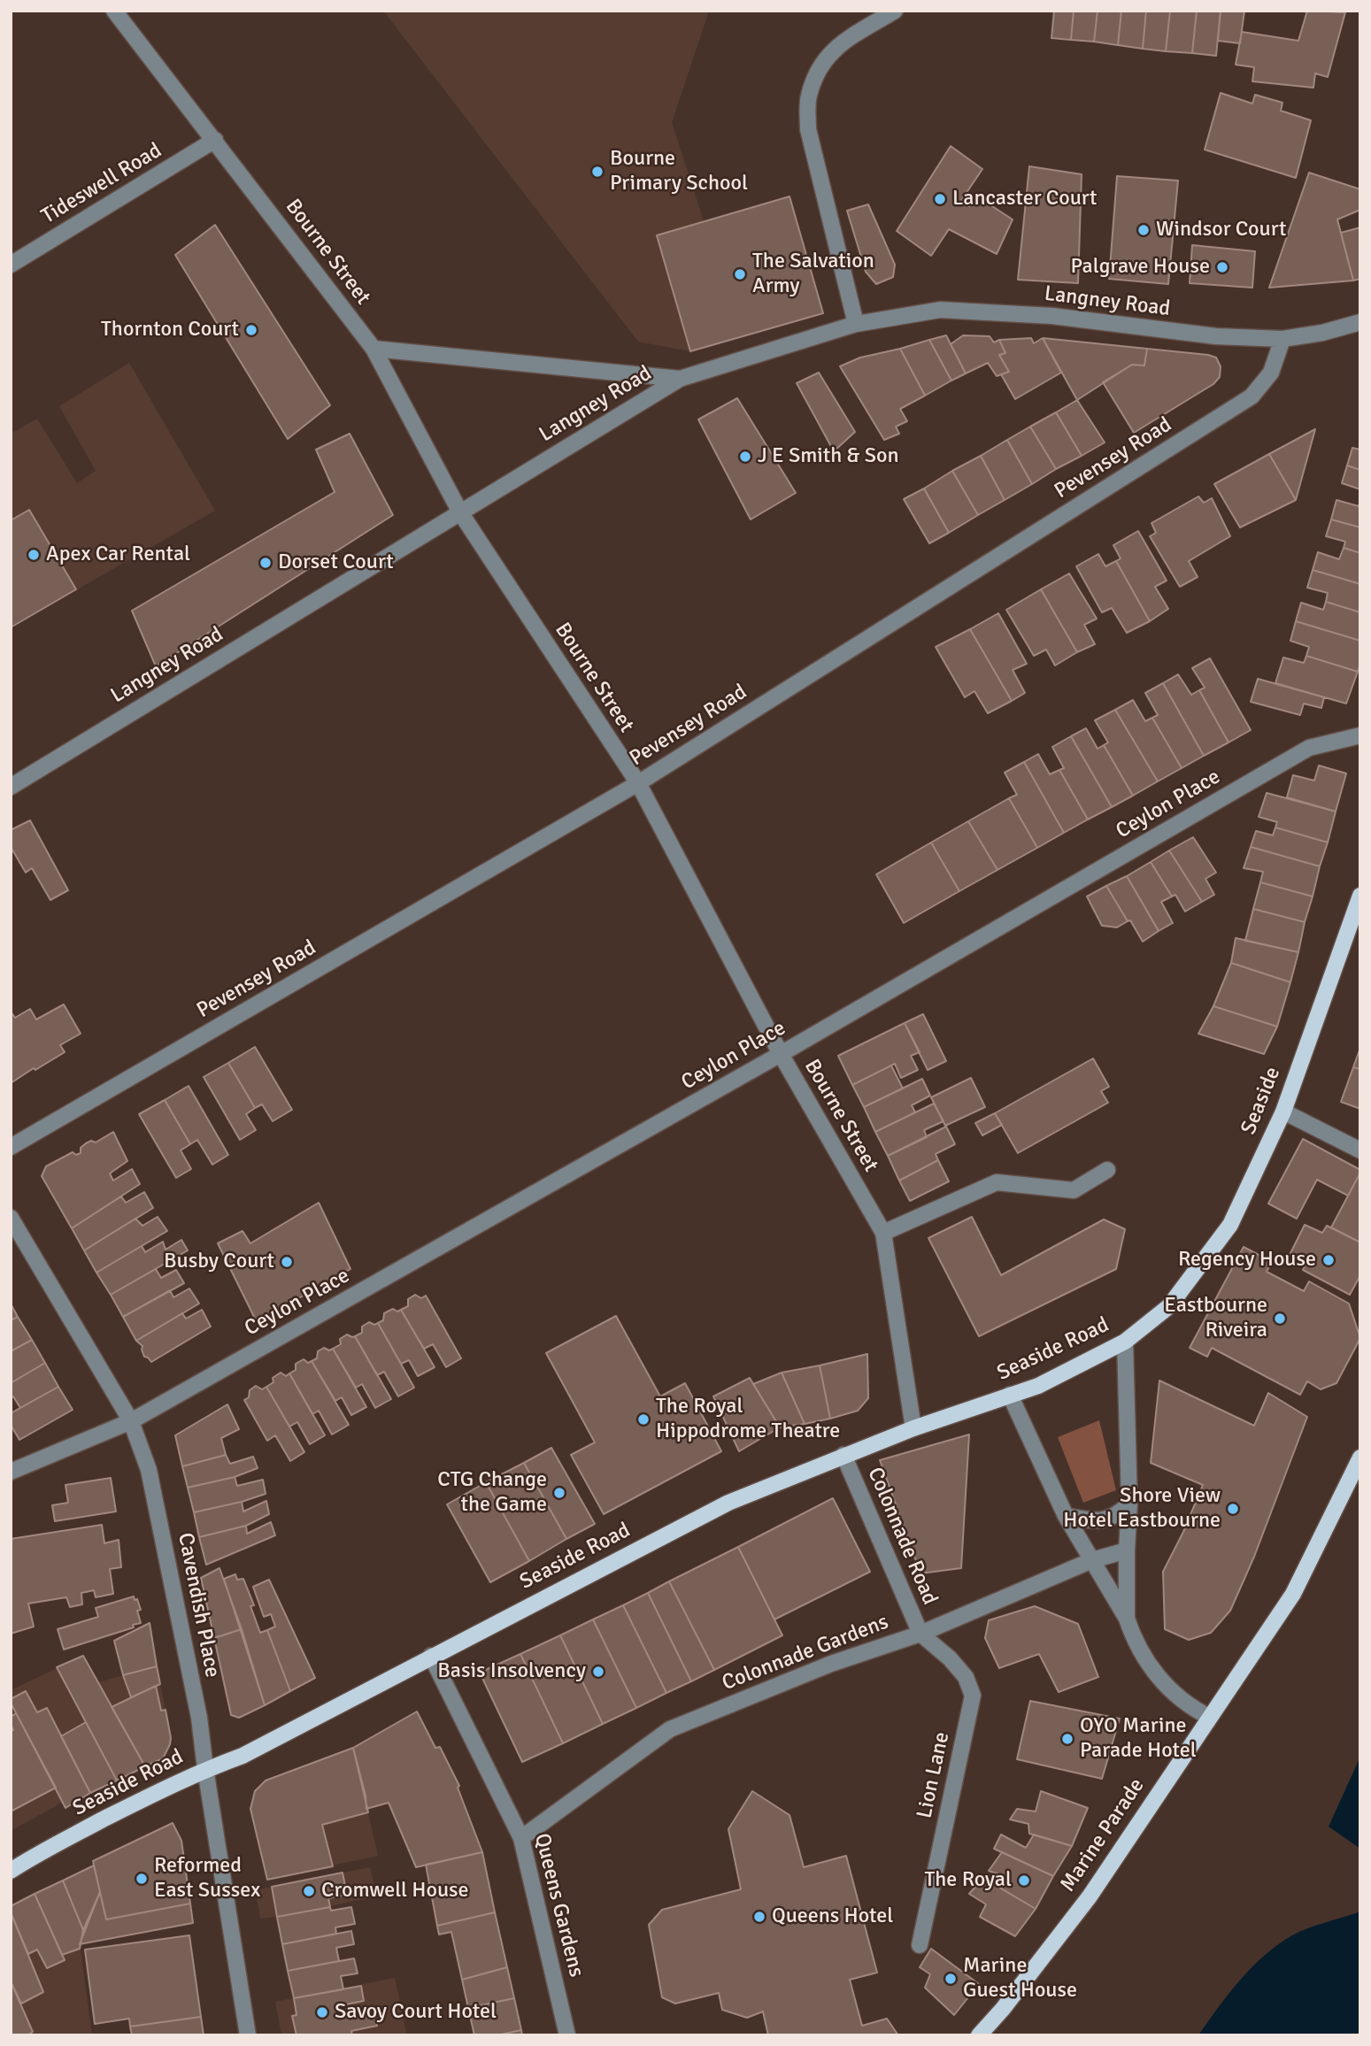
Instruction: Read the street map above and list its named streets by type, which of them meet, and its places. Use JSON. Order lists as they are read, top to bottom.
{
  "streets": {
    "main road": ["Seaside", "Seaside Road", "Marine Parade"],
    "street": [
      "Tideswell Road",
      "Bourne Street",
      "Langney Road",
      "Pevensey Road",
      "Ceylon Place",
      "Colonnade Road",
      "Cavendish Place",
      "Colonnade Gardens",
      "Lion Lane",
      "Queens Gardens"
    ]
  },
  "crossings": [
    ["Tideswell Road", "Bourne Street"],
    ["Bourne Street", "Langney Road"],
    ["Bourne Street", "Pevensey Road"],
    ["Bourne Street", "Ceylon Place"],
    ["Bourne Street", "Seaside Road"],
    ["Langney Road", "Pevensey Road"],
    ["Ceylon Place", "Cavendish Place"],
    ["Seaside", "Seaside Road"],
    ["Seaside Road", "Colonnade Road"],
    ["Seaside Road", "Cavendish Place"],
    ["Seaside Road", "Queens Gardens"],
    ["Colonnade Road", "Colonnade Gardens"],
    ["Colonnade Road", "Lion Lane"],
    ["Colonnade Gardens", "Lion Lane"],
    ["Colonnade Gardens", "Queens Gardens"]
  ],
  "places": [
    "Bourne Primary School",
    "Lancaster Court",
    "Windsor Court",
    "Palgrave House",
    "The Salvation Army",
    "Thornton Court",
    "J E Smith & Son",
    "Apex Car Rental",
    "Dorset Court",
    "Regency House",
    "Busby Court",
    "Eastbourne Riveira",
    "The Royal Hippodrome Theatre",
    "CTG Change the Game",
    "Shore View Hotel Eastbourne",
    "Basis Insolvency",
    "OYO Marine Parade Hotel",
    "Reformed East Sussex",
    "The Royal",
    "Cromwell House",
    "Queens Hotel",
    "Marine Guest House",
    "Savoy Court Hotel"
  ]
}
